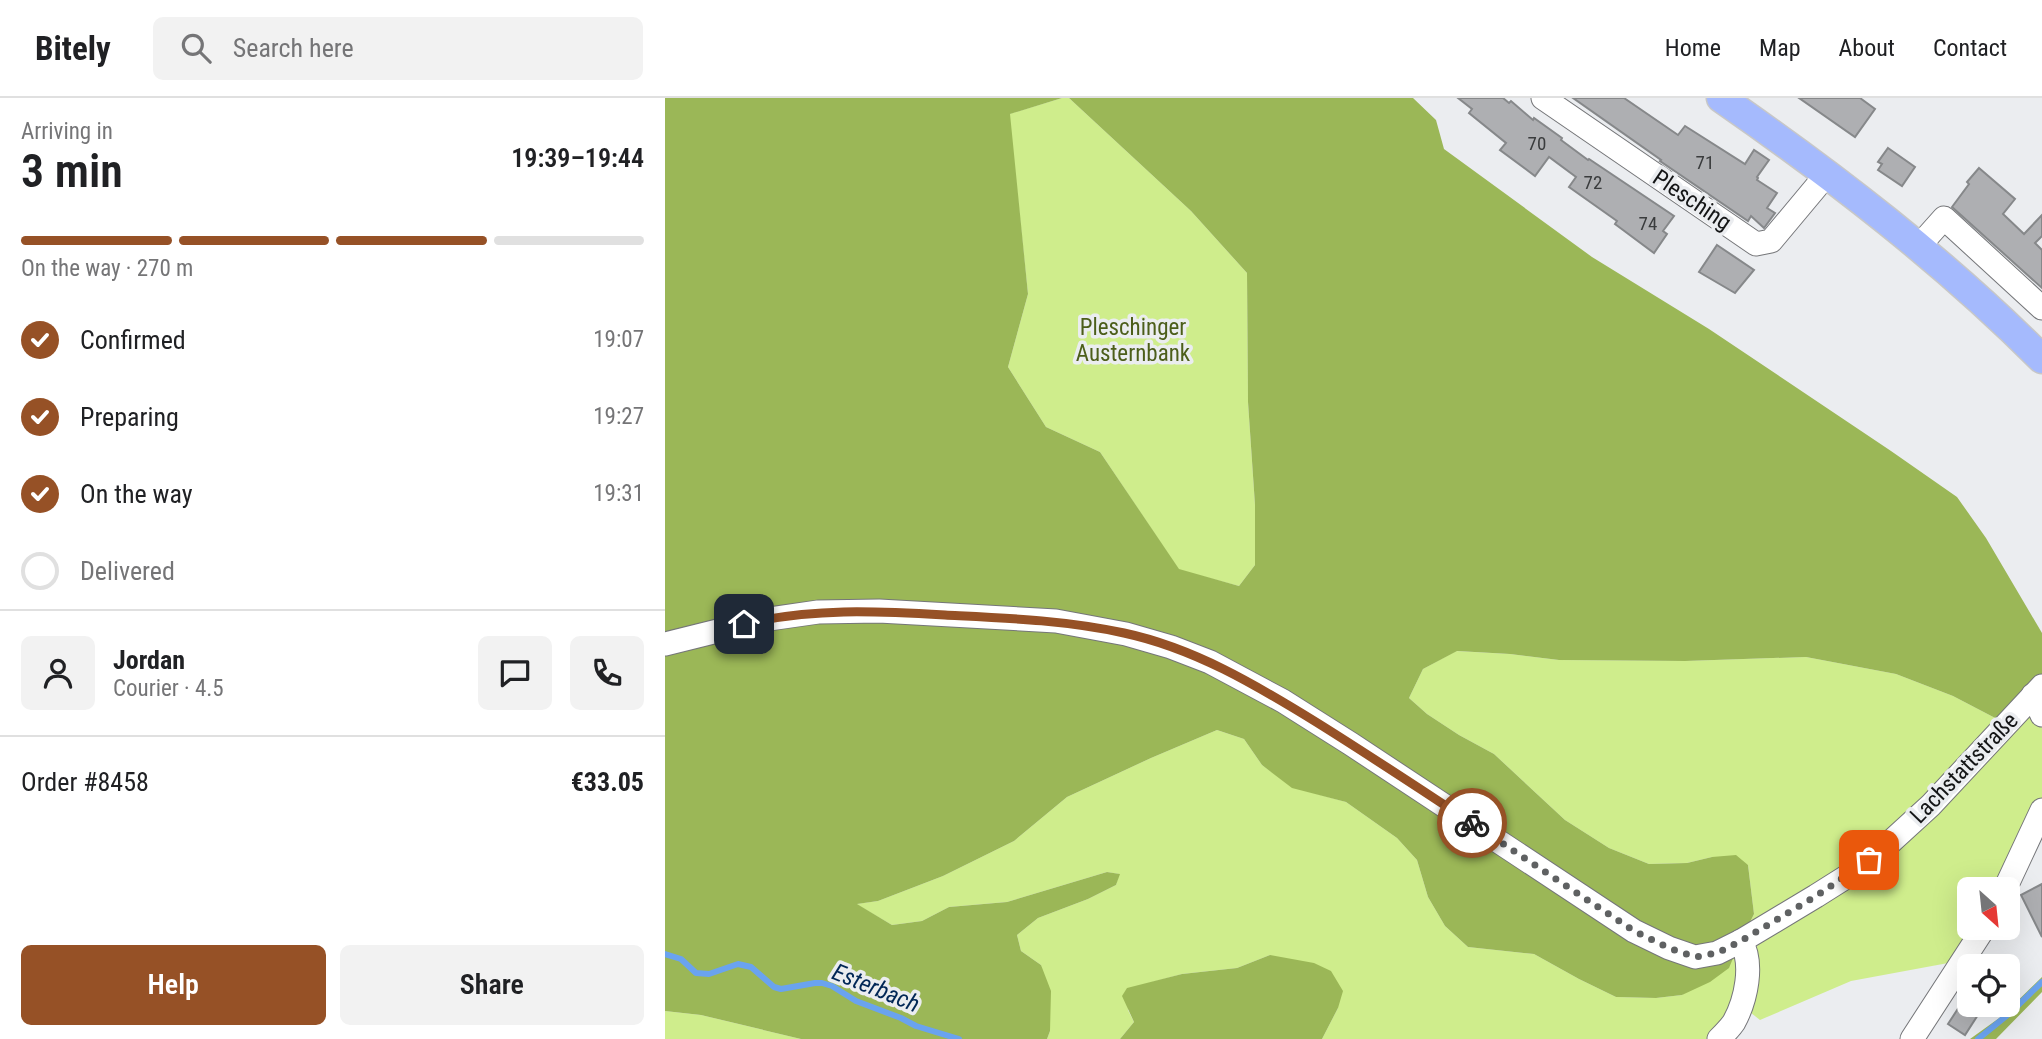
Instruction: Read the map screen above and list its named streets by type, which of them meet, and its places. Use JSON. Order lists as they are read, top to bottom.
{
  "streets": {
    "street": ["Plesching", "Lachstattstraße"]
  },
  "water": ["Esterbach"],
  "parks": ["Pleschinger Austernbank"],
  "house_numbers": [
    "70",
    "71",
    "72",
    "74"
  ],
  "north": "bottom right",
  "page": {
    "header": "Bitely",
    "search": "Search here",
    "nav": [
      "Home",
      "Map",
      "About",
      "Contact"
    ],
    "heading": ["3 min", "Arriving in", "19:39–19:44"],
    "panel": [
      "Jordan",
      "Courier · 4.5",
      "Order #8458",
      "€33.05"
    ],
    "bar": "On the way · 270 m",
    "list": [
      ["Confirmed", "19:07"],
      ["Preparing", "19:27"],
      ["On the way", "19:31"],
      "Delivered"
    ],
    "buttons": ["Help", "Share"]
  }
}
